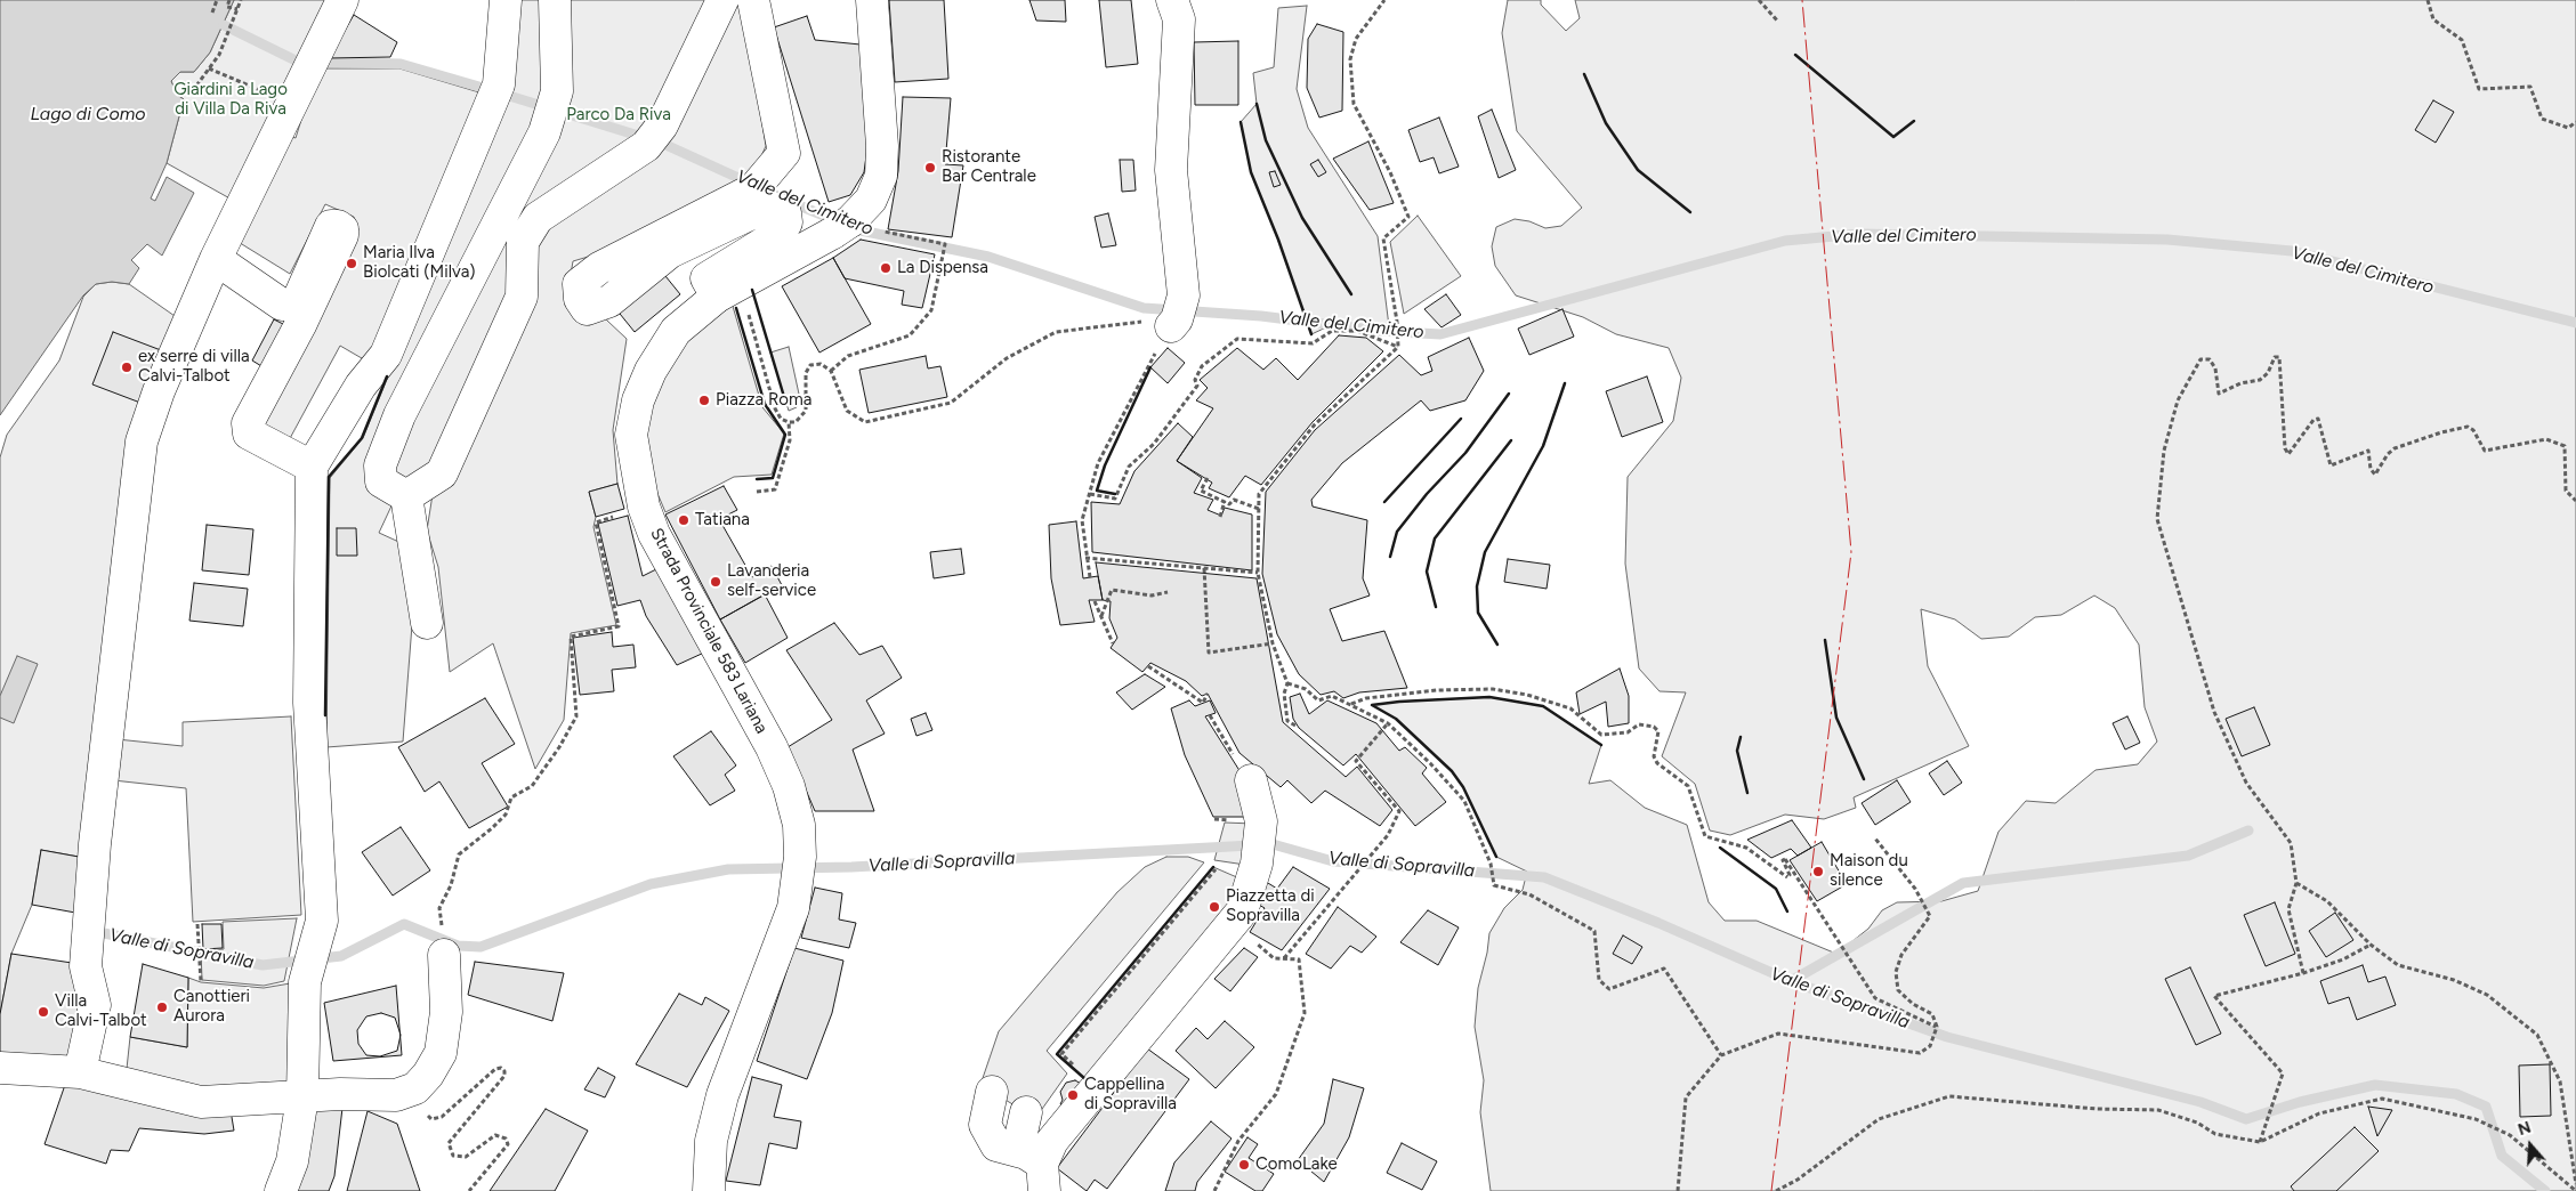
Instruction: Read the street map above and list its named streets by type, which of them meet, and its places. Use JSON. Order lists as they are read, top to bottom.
{
  "streets": {
    "street": ["Strada Provinciale 583 Lariana"]
  },
  "water": ["Lago di Como", "Valle del Cimitero", "Valle di Sopravilla"],
  "parks": ["Giardini a Lago di Villa Da Riva", "Parco Da Riva"],
  "places": [
    "Ristorante Bar Centrale",
    "Maria Ilva Biolcati (Milva)",
    "La Dispensa",
    "ex serre di villa Calvi-Talbot",
    "Piazza Roma",
    "Tatiana",
    "Lavanderia self-service",
    "Maison du silence",
    "Piazzetta di Sopravilla",
    "Canottieri Aurora",
    "Villa Calvi-Talbot",
    "Cappellina di Sopravilla",
    "ComoLake"
  ],
  "north": "top"
}
